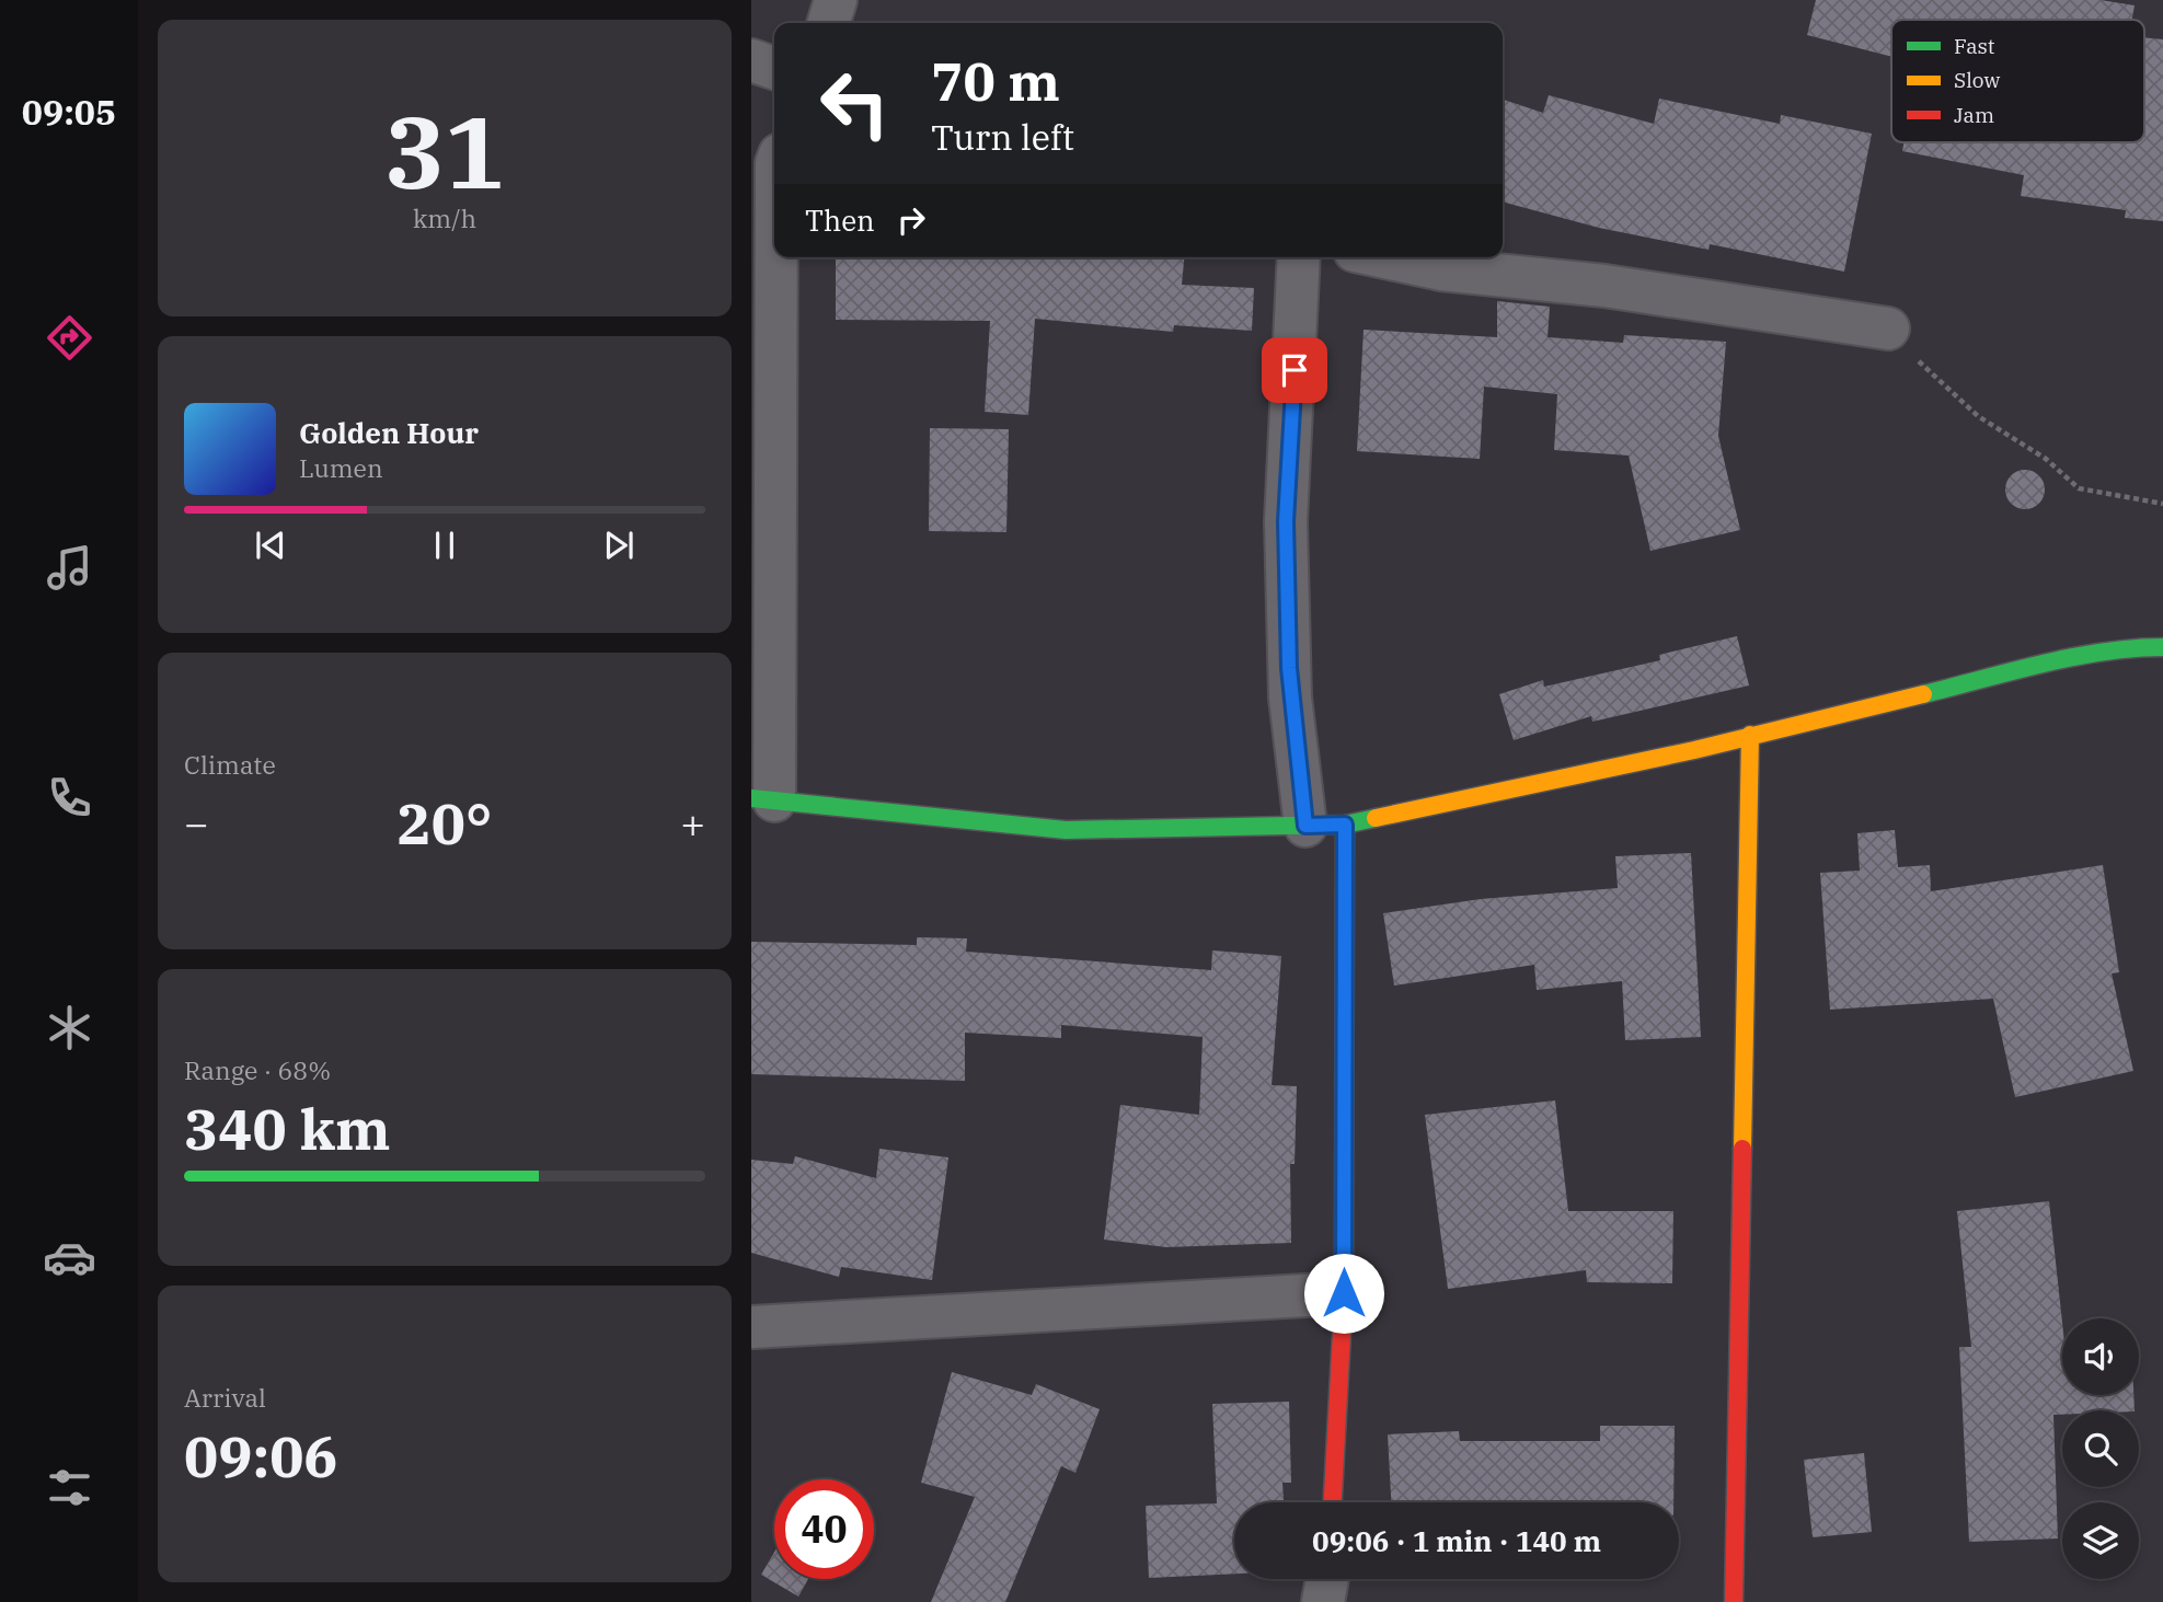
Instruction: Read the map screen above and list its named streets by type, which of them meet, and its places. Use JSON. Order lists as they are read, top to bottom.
{
  "legend": ["Fast", "Slow", "Jam"],
  "page": {
    "tabs": "09:05",
    "tile": [
      ["31", "km/h"],
      "Climate",
      ["Range · 68%", "340 km"],
      ["Arrival", "09:06"]
    ],
    "turn": ["70 m", "Turn left"],
    "then": "Then",
    "song": ["Golden Hour", "Lumen"],
    "heat": ["−", "20°", "+"],
    "limit": "40",
    "trip": "09:06 · 1 min · 140 m"
  }
}
